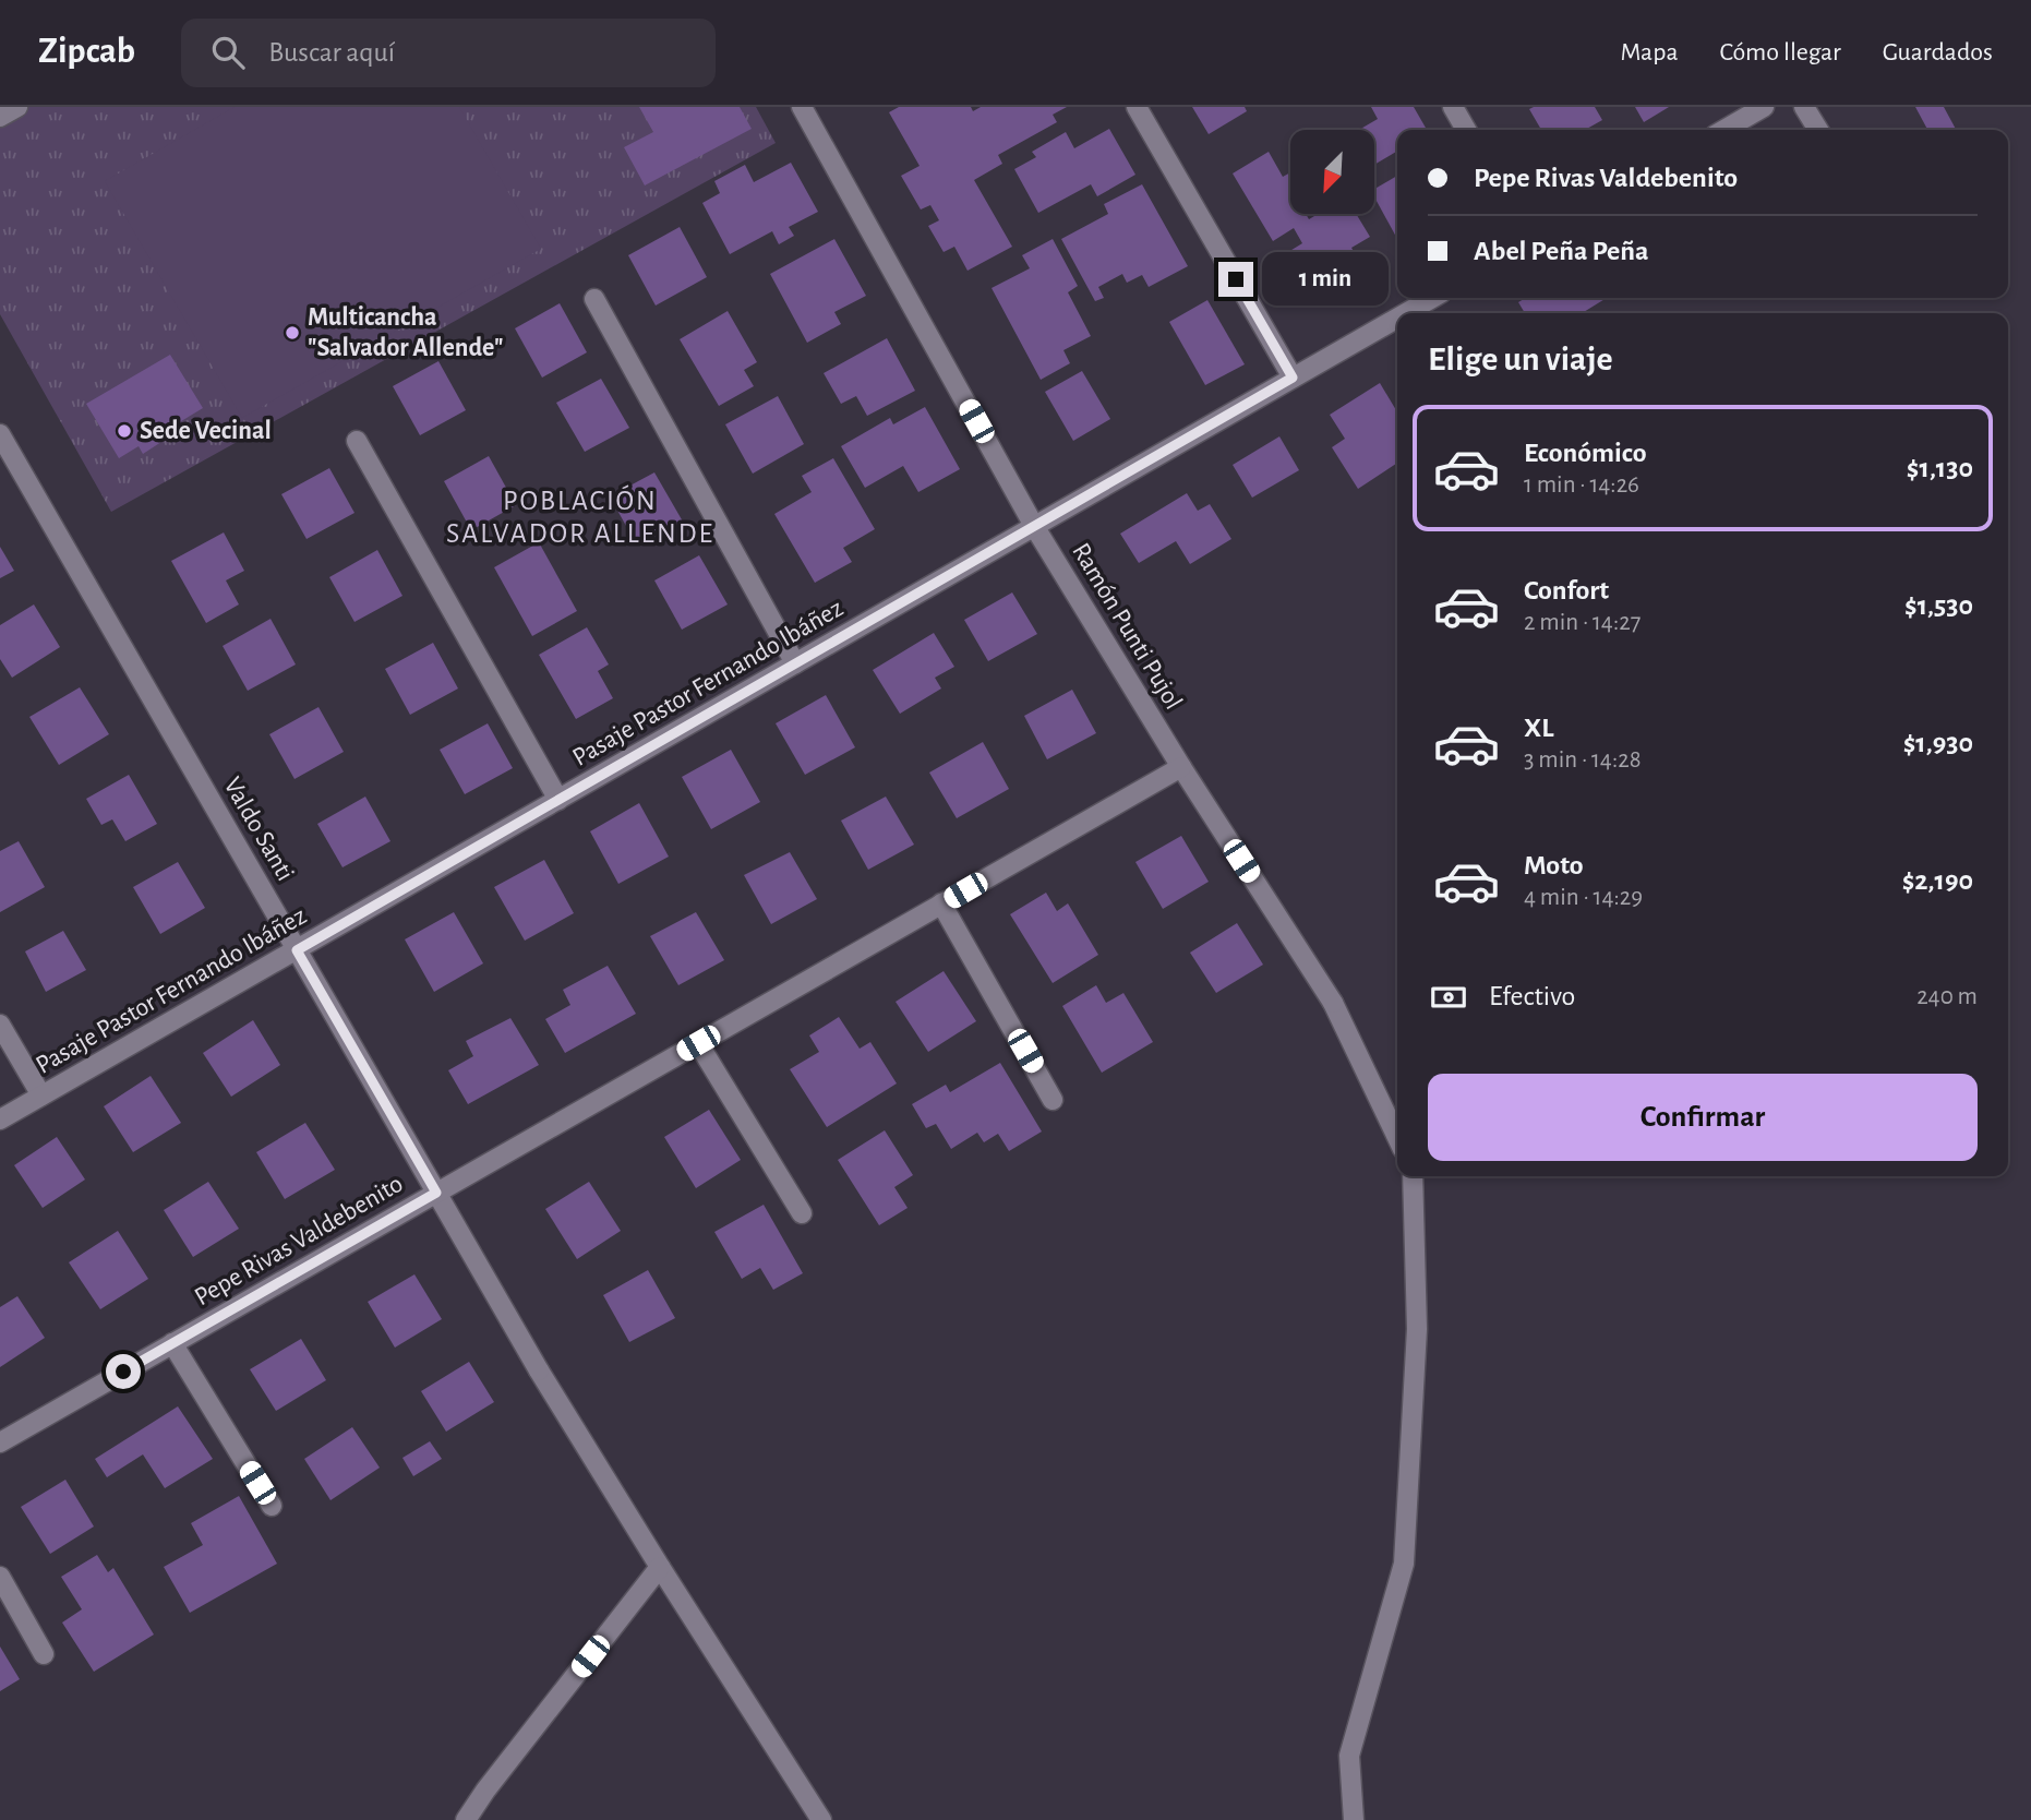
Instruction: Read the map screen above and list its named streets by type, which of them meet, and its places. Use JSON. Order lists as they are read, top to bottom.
{
  "streets": {
    "street": [
      "Ramón Punti Pujol",
      "Pasaje Pastor Fernando Ibáñez",
      "Valdo Santi",
      "Pepe Rivas Valdebenito"
    ]
  },
  "crossings": [
    ["Ramón Punti Pujol", "Pasaje Pastor Fernando Ibáñez"],
    ["Ramón Punti Pujol", "Pepe Rivas Valdebenito"],
    ["Pasaje Pastor Fernando Ibáñez", "Valdo Santi"],
    ["Valdo Santi", "Pepe Rivas Valdebenito"]
  ],
  "districts": ["POBLACIÓN SALVADOR ALLENDE"],
  "places": ["Multicancha \"Salvador Allende\"", "Sede Vecinal"],
  "north": "bottom left",
  "page": {
    "header": "Zipcab",
    "search": "Buscar aquí",
    "nav": ["Mapa", "Cómo llegar", "Guardados"],
    "banner": ["Pepe Rivas Valdebenito", "Abel Peña Peña"],
    "bubble": "1 min",
    "heading": "Elige un viaje",
    "list": [
      {
        "name": "Económico",
        "note": "1 min · 14:26",
        "value": "$1,130"
      },
      {
        "name": "Confort",
        "note": "2 min · 14:27",
        "value": "$1,530"
      },
      {
        "name": "XL",
        "note": "3 min · 14:28",
        "value": "$1,930"
      },
      {
        "name": "Moto",
        "note": "4 min · 14:29",
        "value": "$2,190"
      }
    ],
    "pay": ["Efectivo", "240 m"],
    "buttons": "Confirmar"
  }
}
